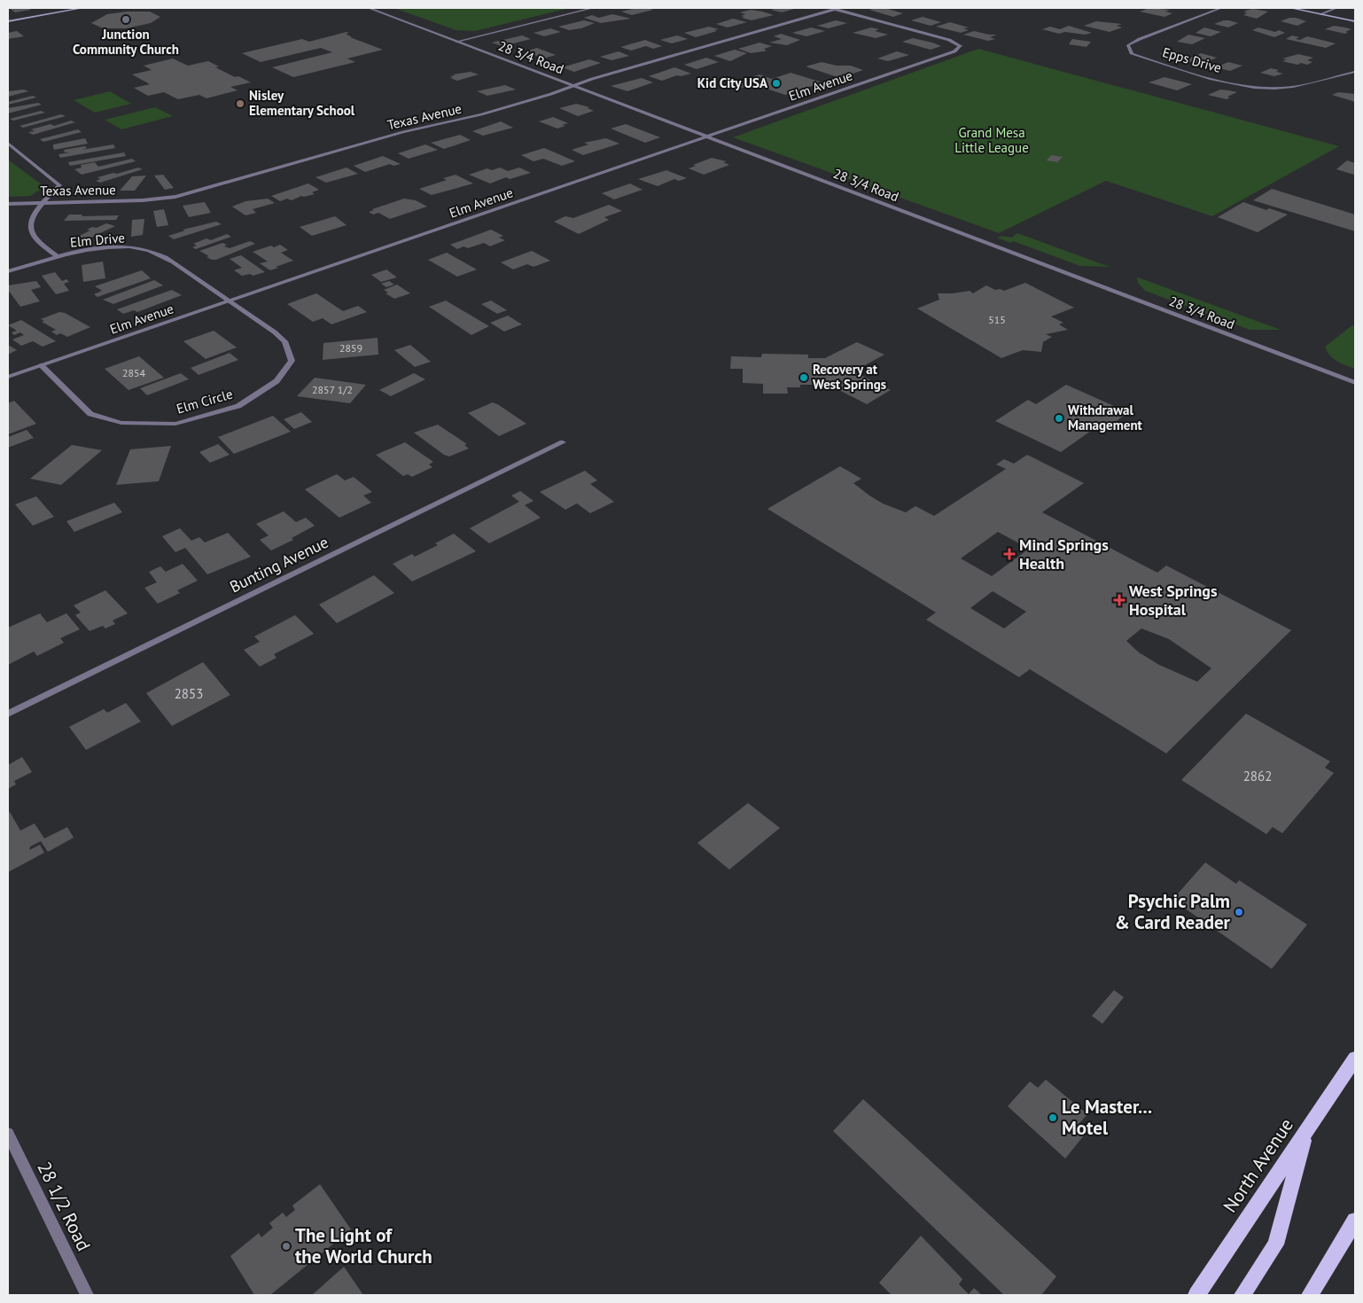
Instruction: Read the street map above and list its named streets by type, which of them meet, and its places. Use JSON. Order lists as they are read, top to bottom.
{
  "streets": {
    "main road": ["North Avenue"],
    "street": [
      "28 3/4 Road",
      "Epps Drive",
      "Elm Avenue",
      "Texas Avenue",
      "Elm Drive",
      "Elm Circle",
      "Bunting Avenue",
      "28 1/2 Road"
    ]
  },
  "crossings": [
    ["28 3/4 Road", "Elm Avenue"],
    ["28 3/4 Road", "Texas Avenue"],
    ["Elm Avenue", "Texas Avenue"],
    ["Elm Avenue", "Elm Drive"],
    ["Elm Avenue", "Elm Circle"],
    ["Elm Drive", "Elm Circle"]
  ],
  "parks": ["Grand Mesa Little League"],
  "places": {
    "other": [
      "Junction Community Church",
      "Kid City USA",
      "Nisley Elementary School",
      "Recovery at West Springs",
      "Withdrawal Management",
      "Psychic Palm & Card Reader",
      "Le Master... Motel",
      "The Light of the World Church"
    ],
    "health": ["Mind Springs Health", "West Springs Hospital"]
  },
  "house_numbers": [
    "515",
    "2859",
    "2854",
    "2857 1/2",
    "2853",
    "2862"
  ]
}
